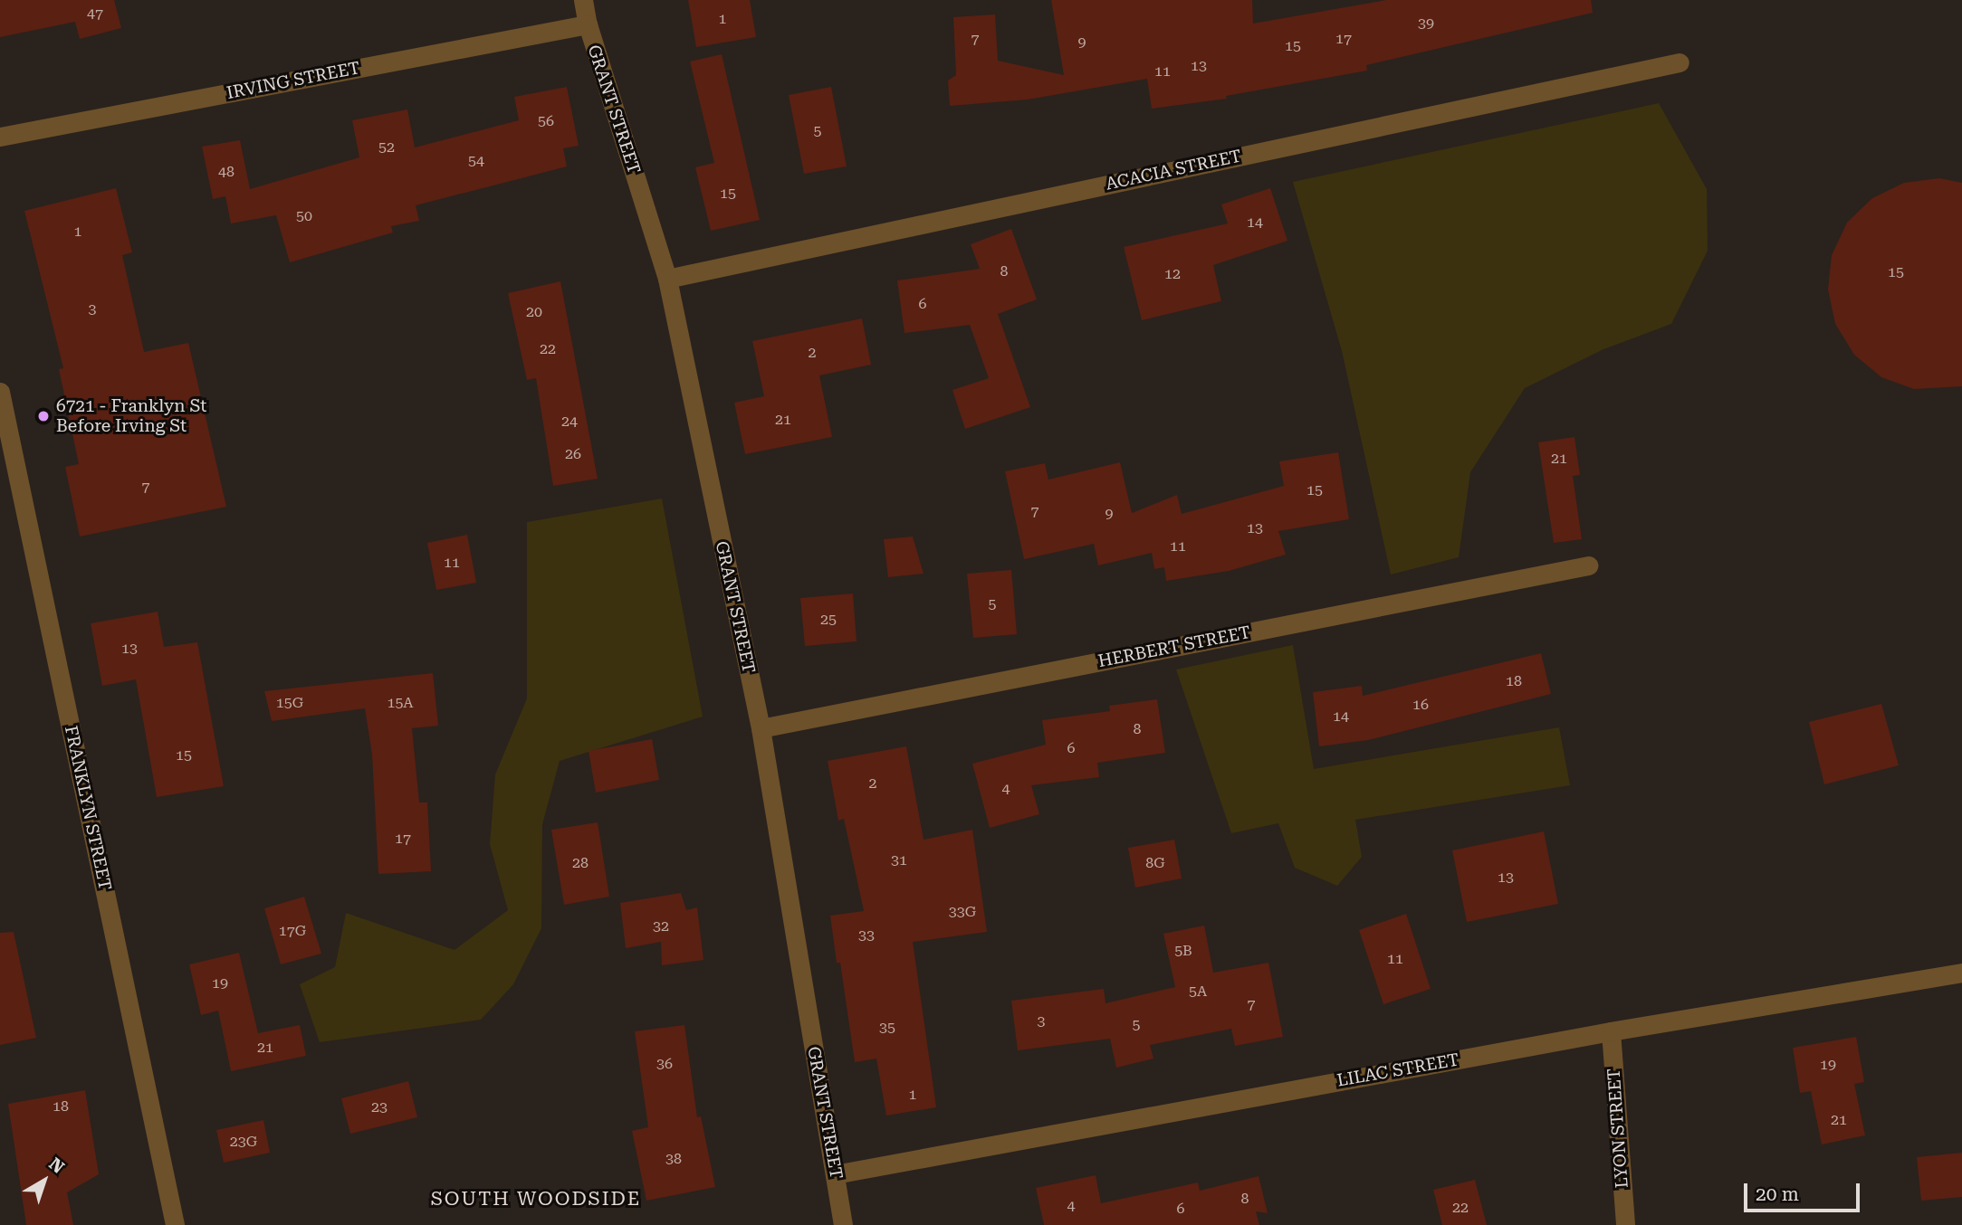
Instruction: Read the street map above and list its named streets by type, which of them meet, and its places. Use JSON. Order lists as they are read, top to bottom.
{
  "streets": {
    "street": [
      "IRVING STREET",
      "GRANT STREET",
      "ACACIA STREET",
      "HERBERT STREET",
      "FRANKLYN STREET",
      "LILAC STREET",
      "LYON STREET"
    ]
  },
  "crossings": [
    ["IRVING STREET", "GRANT STREET"],
    ["GRANT STREET", "ACACIA STREET"],
    ["GRANT STREET", "HERBERT STREET"],
    ["GRANT STREET", "LILAC STREET"],
    ["LILAC STREET", "LYON STREET"]
  ],
  "districts": ["SOUTH WOODSIDE"],
  "places": ["6721 - Franklyn St Before Irving St"],
  "house_numbers": [
    "47",
    "1",
    "39",
    "7",
    "17",
    "9",
    "15",
    "13",
    "11",
    "56",
    "5",
    "52",
    "54",
    "48",
    "15",
    "50",
    "14",
    "1",
    "8",
    "15",
    "12",
    "6",
    "3",
    "20",
    "22",
    "2",
    "21",
    "24",
    "26",
    "21",
    "7",
    "15",
    "7",
    "9",
    "13",
    "11",
    "11",
    "5",
    "25",
    "13",
    "18",
    "15G",
    "15A",
    "16",
    "14",
    "8",
    "6",
    "15",
    "2",
    "4",
    "17",
    "31",
    "28",
    "8G",
    "13",
    "33G",
    "32",
    "17G",
    "33",
    "5B",
    "11",
    "19",
    "5A",
    "7",
    "3",
    "5",
    "35",
    "21",
    "36",
    "19",
    "1",
    "18",
    "23",
    "21",
    "23G",
    "38",
    "8",
    "4",
    "22",
    "6"
  ],
  "scale_bar": "20 m",
  "north": "top right"
}
